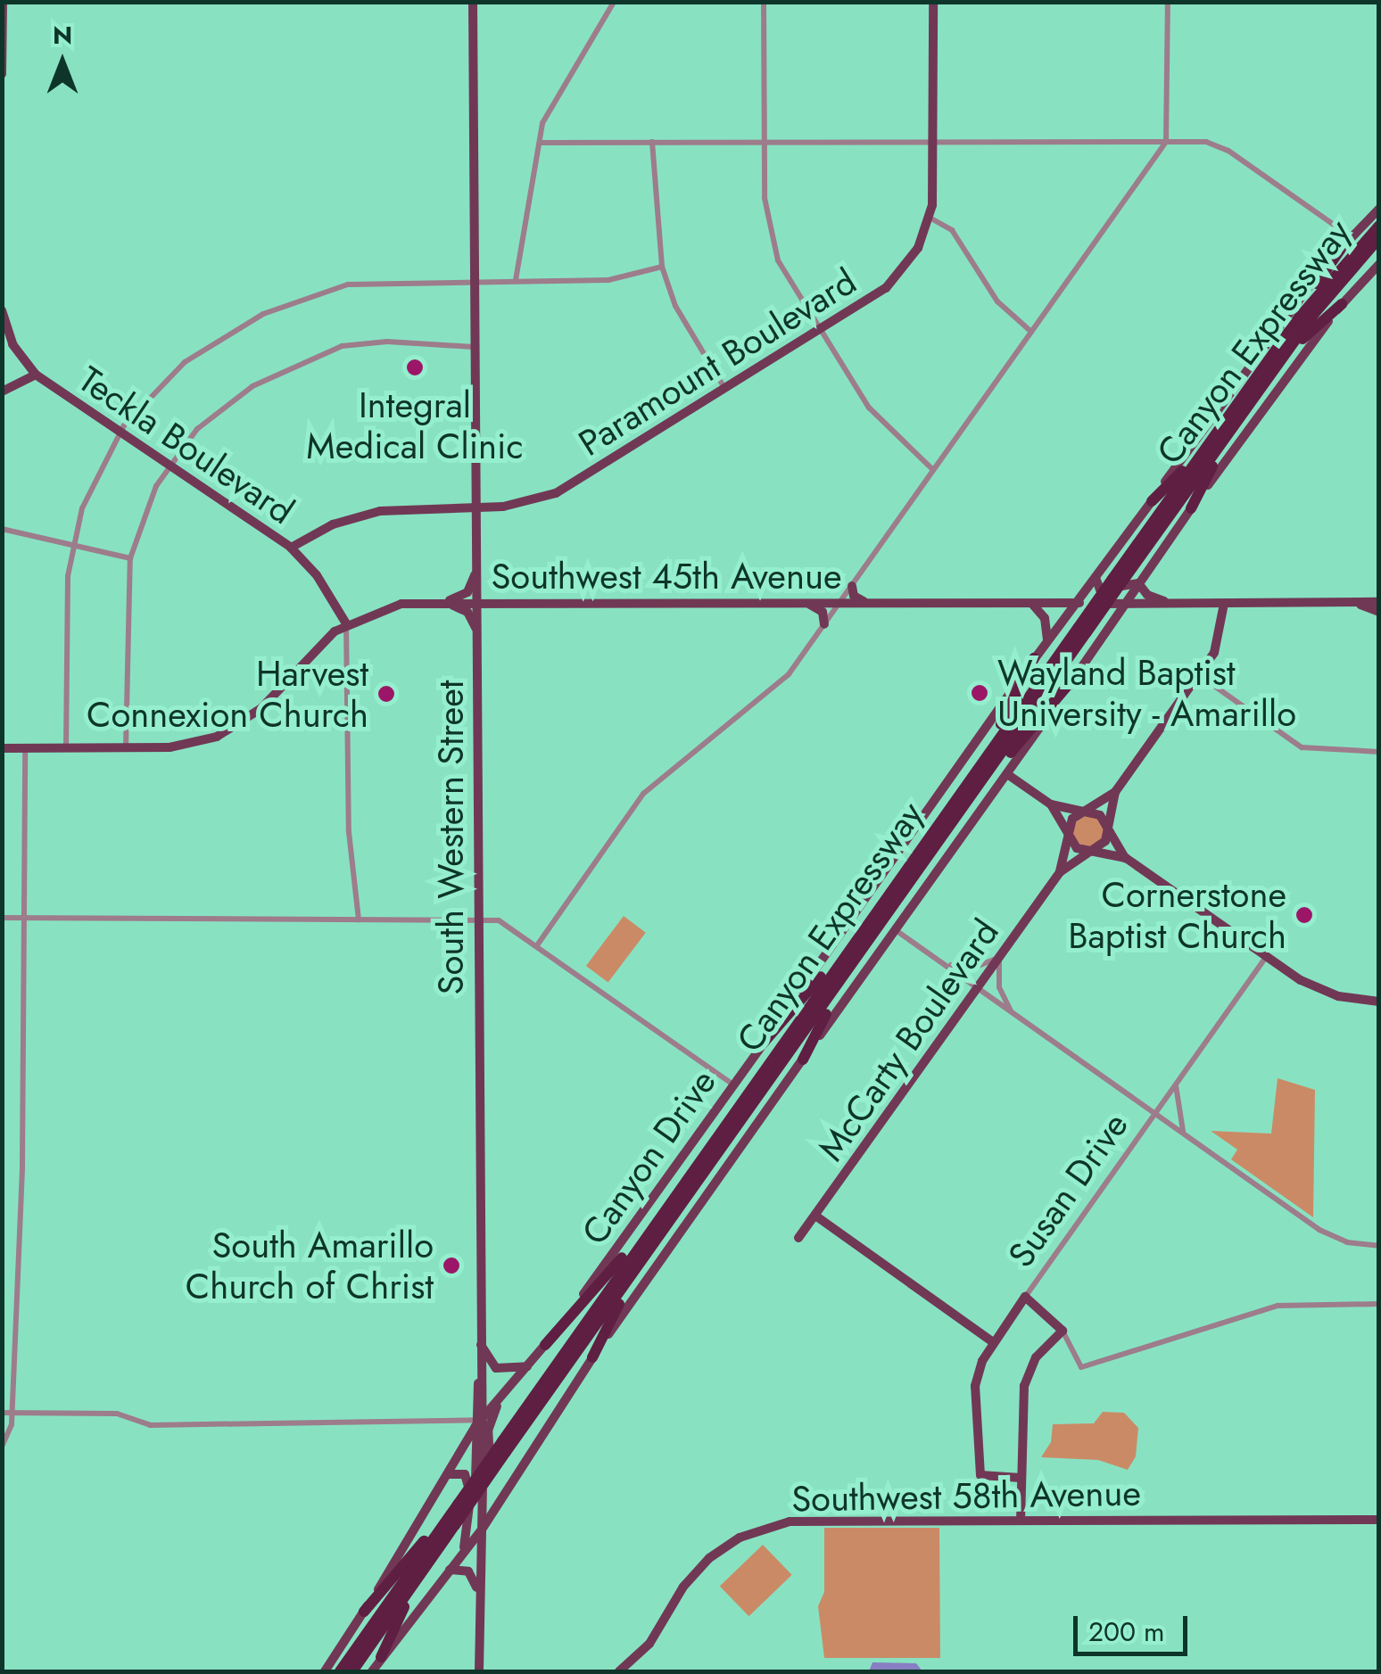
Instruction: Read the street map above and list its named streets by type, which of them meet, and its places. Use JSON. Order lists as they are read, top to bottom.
{
  "streets": {
    "highway": ["Canyon Expressway"],
    "main road": [
      "Paramount Boulevard",
      "Teckla Boulevard",
      "Southwest 45th Avenue",
      "South Western Street",
      "McCarty Boulevard",
      "Canyon Drive",
      "Susan Drive",
      "Southwest 58th Avenue"
    ]
  },
  "crossings": [
    ["Paramount Boulevard", "Teckla Boulevard"],
    ["Paramount Boulevard", "South Western Street"],
    ["Teckla Boulevard", "Southwest 45th Avenue"],
    ["Southwest 45th Avenue", "South Western Street"],
    ["Southwest 45th Avenue", "Canyon Drive"],
    ["South Western Street", "Canyon Drive"]
  ],
  "places": [
    "Integral Medical Clinic",
    "Wayland Baptist University - Amarillo",
    "Harvest Connexion Church",
    "Cornerstone Baptist Church",
    "South Amarillo Church of Christ"
  ],
  "scale_bar": "200 m",
  "north": "top"
}
